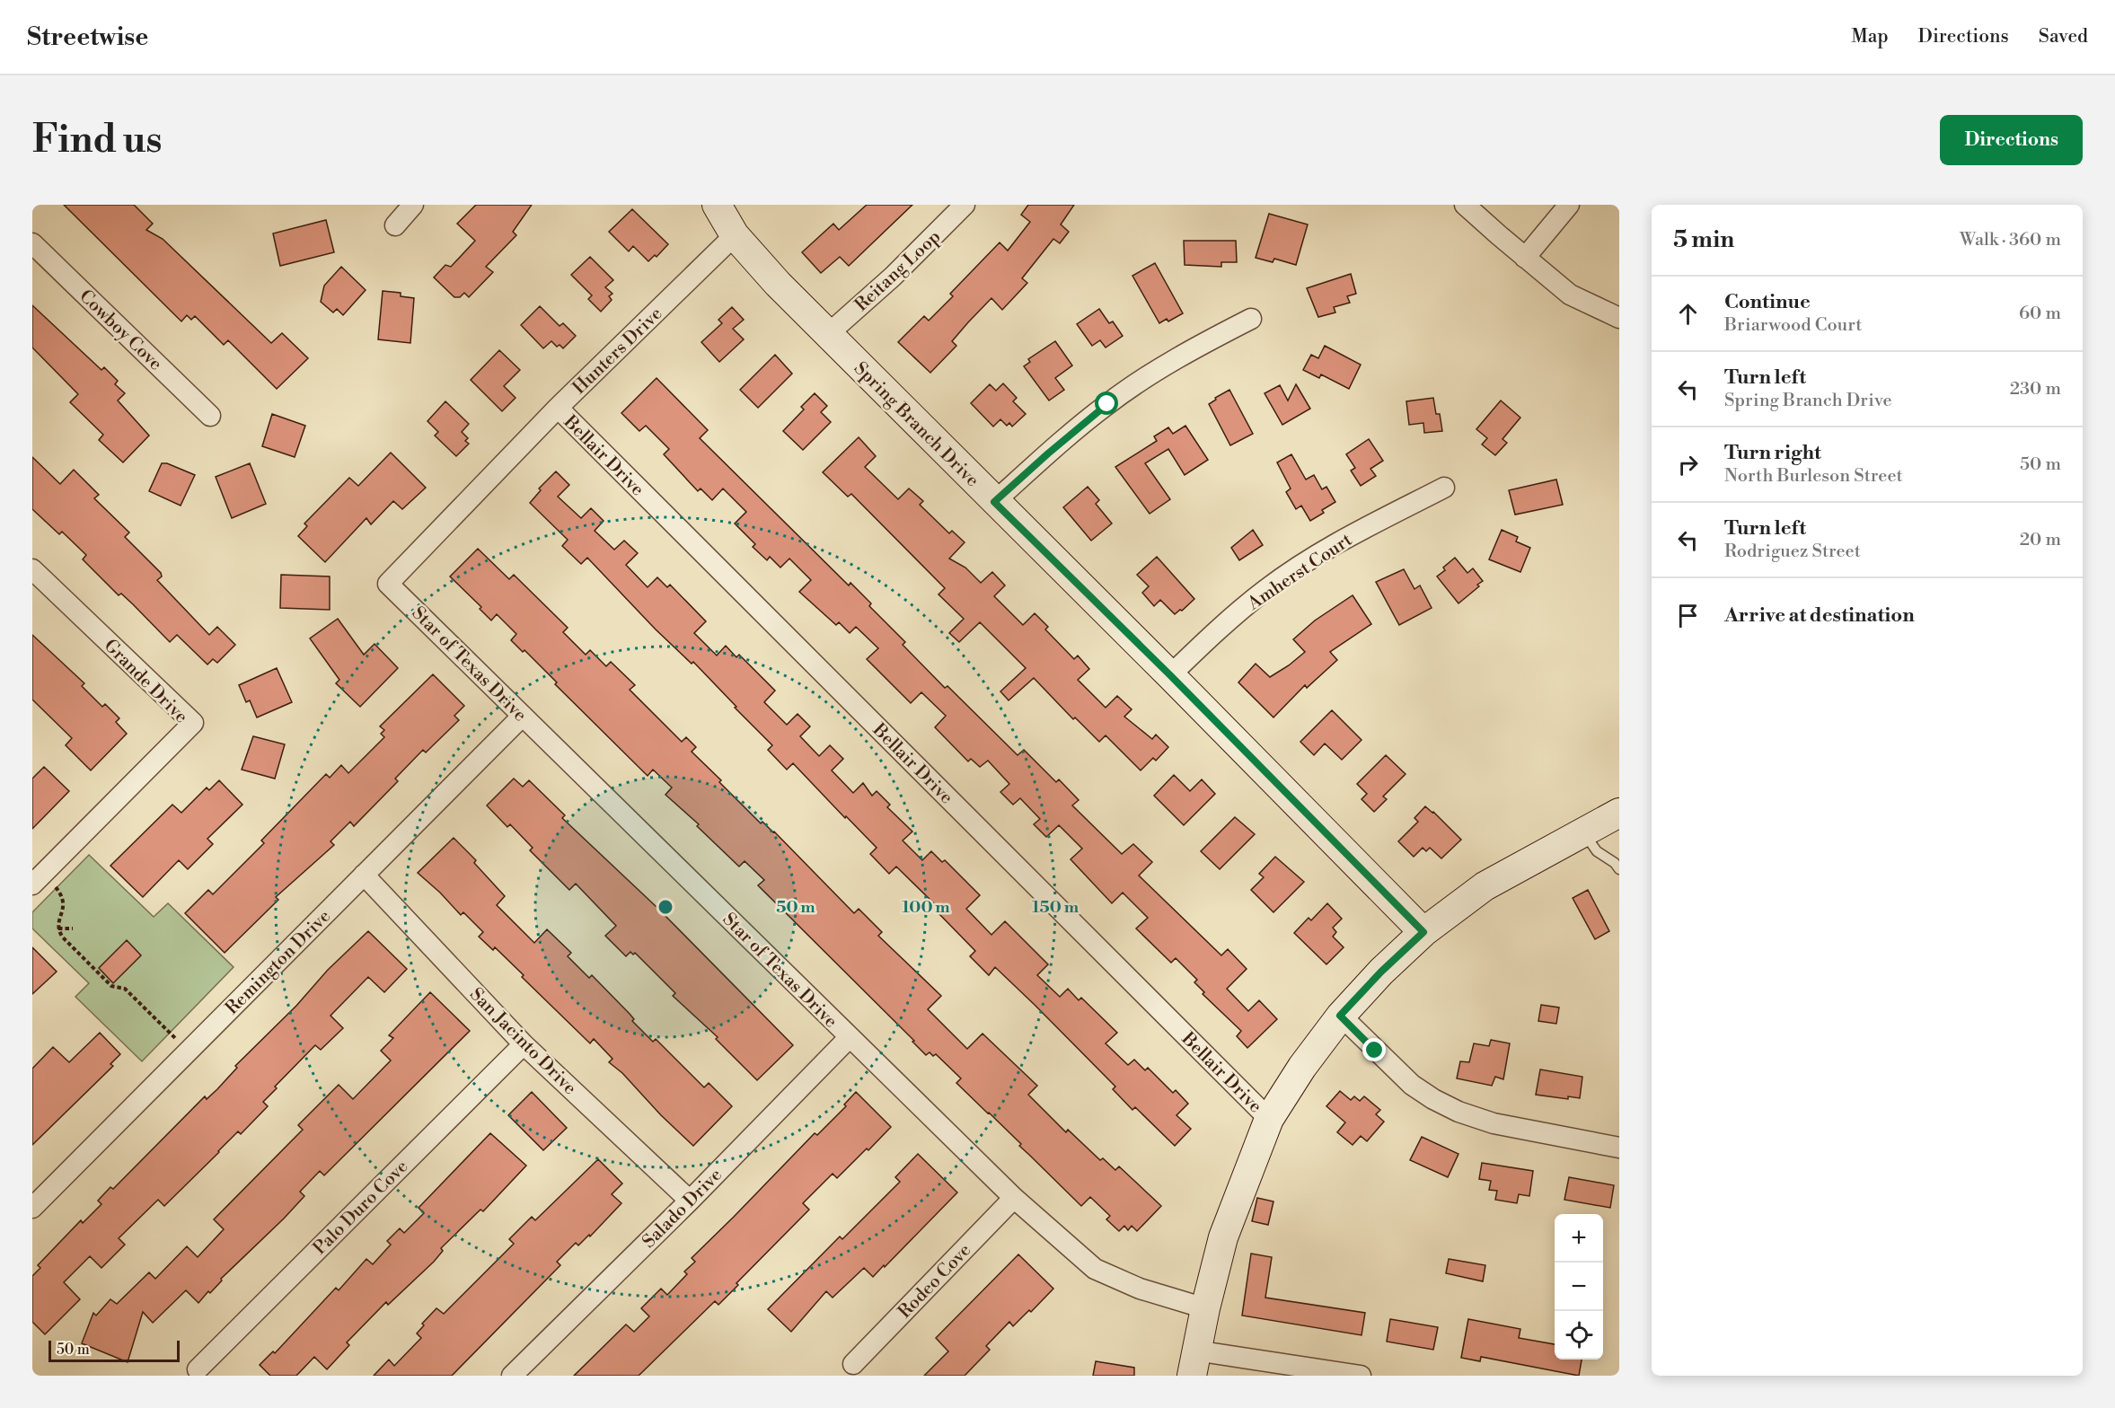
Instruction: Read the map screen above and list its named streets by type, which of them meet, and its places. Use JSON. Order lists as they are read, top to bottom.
{
  "streets": {
    "street": [
      "Reitang Loop",
      "Cowboy Cove",
      "Hunters Drive",
      "Spring Branch Drive",
      "Bellair Drive",
      "Amherst Court",
      "Star of Texas Drive",
      "Grande Drive",
      "Remington Drive",
      "San Jacinto Drive",
      "Palo Duro Cove",
      "Salado Drive",
      "Rodeo Cove"
    ]
  },
  "crossings": [
    ["Reitang Loop", "Spring Branch Drive"],
    ["Hunters Drive", "Spring Branch Drive"],
    ["Hunters Drive", "Bellair Drive"],
    ["Hunters Drive", "Star of Texas Drive"],
    ["Spring Branch Drive", "Amherst Court"],
    ["Star of Texas Drive", "Remington Drive"],
    ["Star of Texas Drive", "Salado Drive"],
    ["Star of Texas Drive", "Rodeo Cove"],
    ["Remington Drive", "San Jacinto Drive"],
    ["San Jacinto Drive", "Palo Duro Cove"],
    ["San Jacinto Drive", "Salado Drive"]
  ],
  "scale_bar": "50 m",
  "page": {
    "header": "Streetwise",
    "nav": ["Map", "Directions", "Saved"],
    "buttons": "Directions",
    "title": "Find us",
    "heading": ["5 min", "Walk · 360 m"],
    "list": [
      ["Continue", "Briarwood Court", "60 m"],
      ["Turn left", "Spring Branch Drive", "230 m"],
      ["Turn right", "North Burleson Street", "50 m"],
      ["Turn left", "Rodriguez Street", "20 m"],
      "Arrive at destination"
    ],
    "map_buttons": ["+", "−"],
    "scale": "50 m"
  },
  "rings": ["50 m", "100 m", "150 m"]
}
